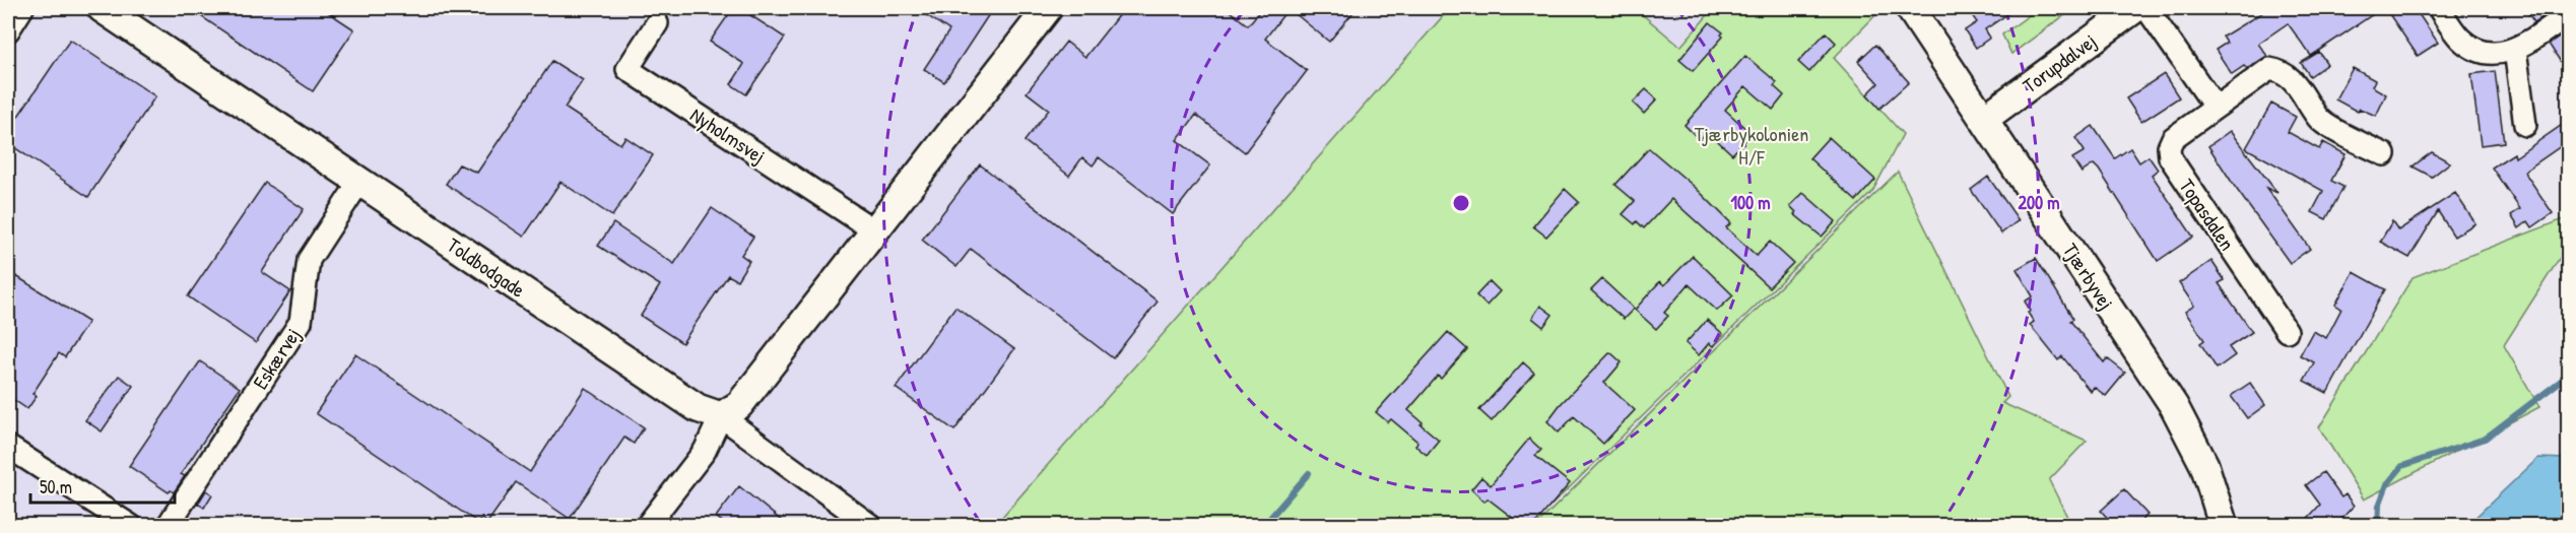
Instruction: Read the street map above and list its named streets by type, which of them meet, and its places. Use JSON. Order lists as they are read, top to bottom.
{
  "streets": {
    "street": [
      "Torupdalvej",
      "Nyholmsvej",
      "Topasdalen",
      "Toldbodgade",
      "Tjærbyvej",
      "Eskærvej"
    ]
  },
  "crossings": [
    ["Torupdalvej", "Tjærbyvej"],
    ["Toldbodgade", "Eskærvej"]
  ],
  "parks": ["Tjærbykolonien H/F"],
  "scale_bar": "50 m",
  "rings": ["100 m", "200 m"]
}
